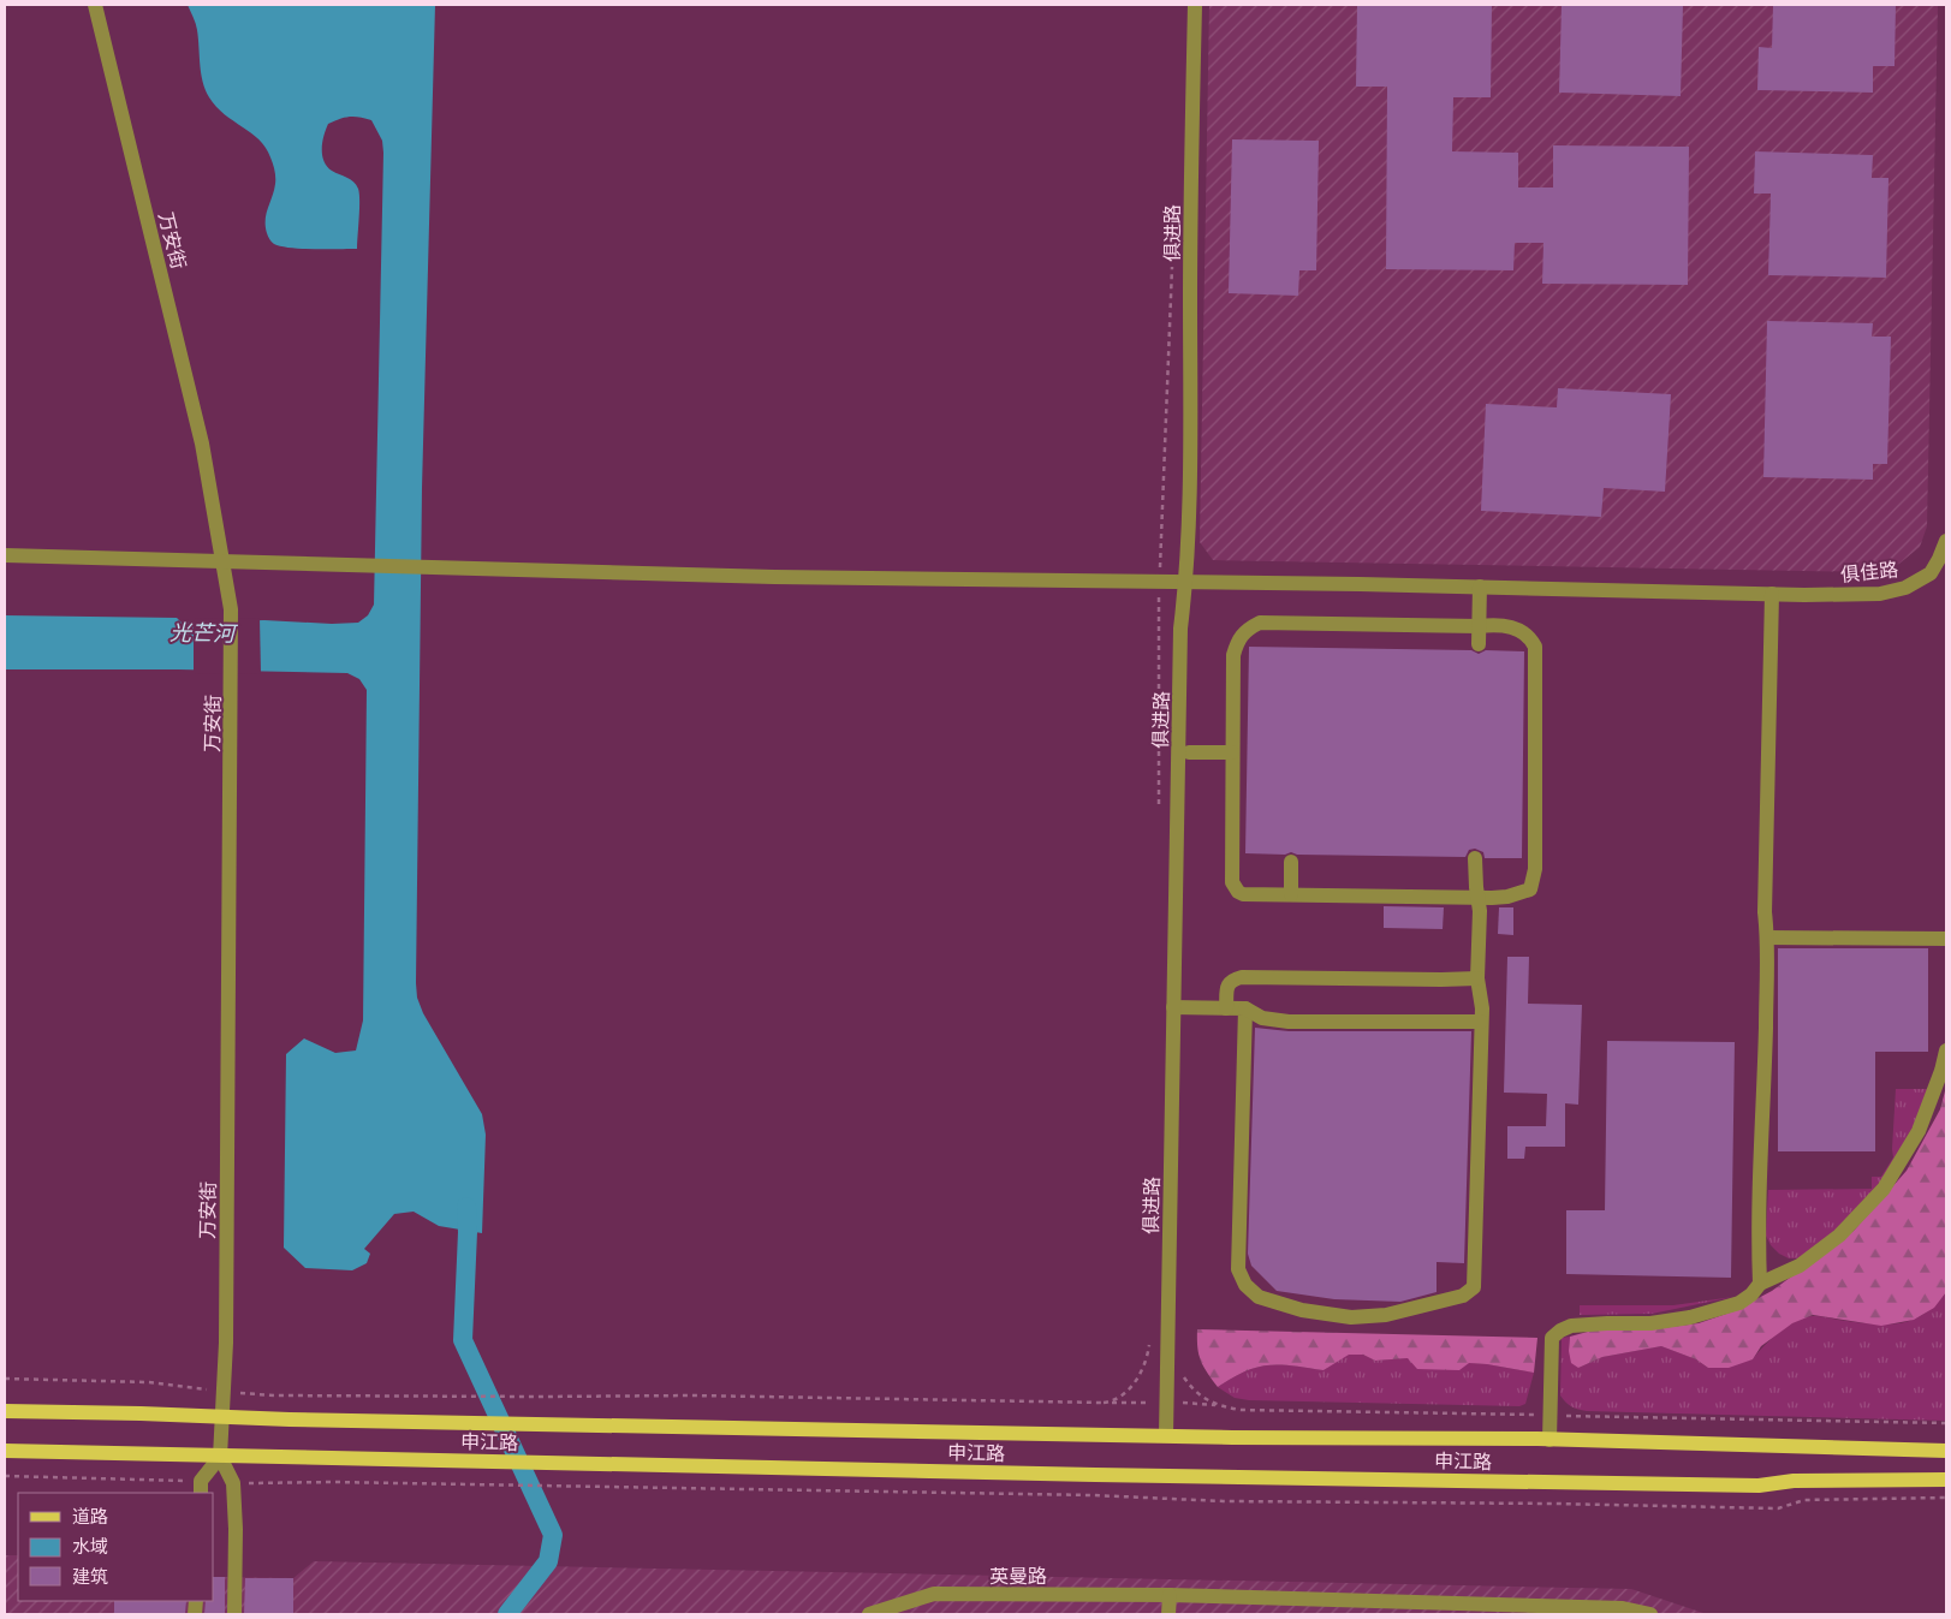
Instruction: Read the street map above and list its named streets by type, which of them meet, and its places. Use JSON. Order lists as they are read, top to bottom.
{
  "streets": {
    "main road": ["申江路"],
    "street": [
      "俱进路",
      "万安街",
      "俱佳路",
      "英曼路"
    ]
  },
  "crossings": [
    ["俱进路", "俱佳路"],
    ["俱进路", "申江路"],
    ["万安街", "俱佳路"],
    ["万安街", "申江路"]
  ],
  "water": ["光芒河"],
  "legend": ["道路", "水域", "建筑"]
}
